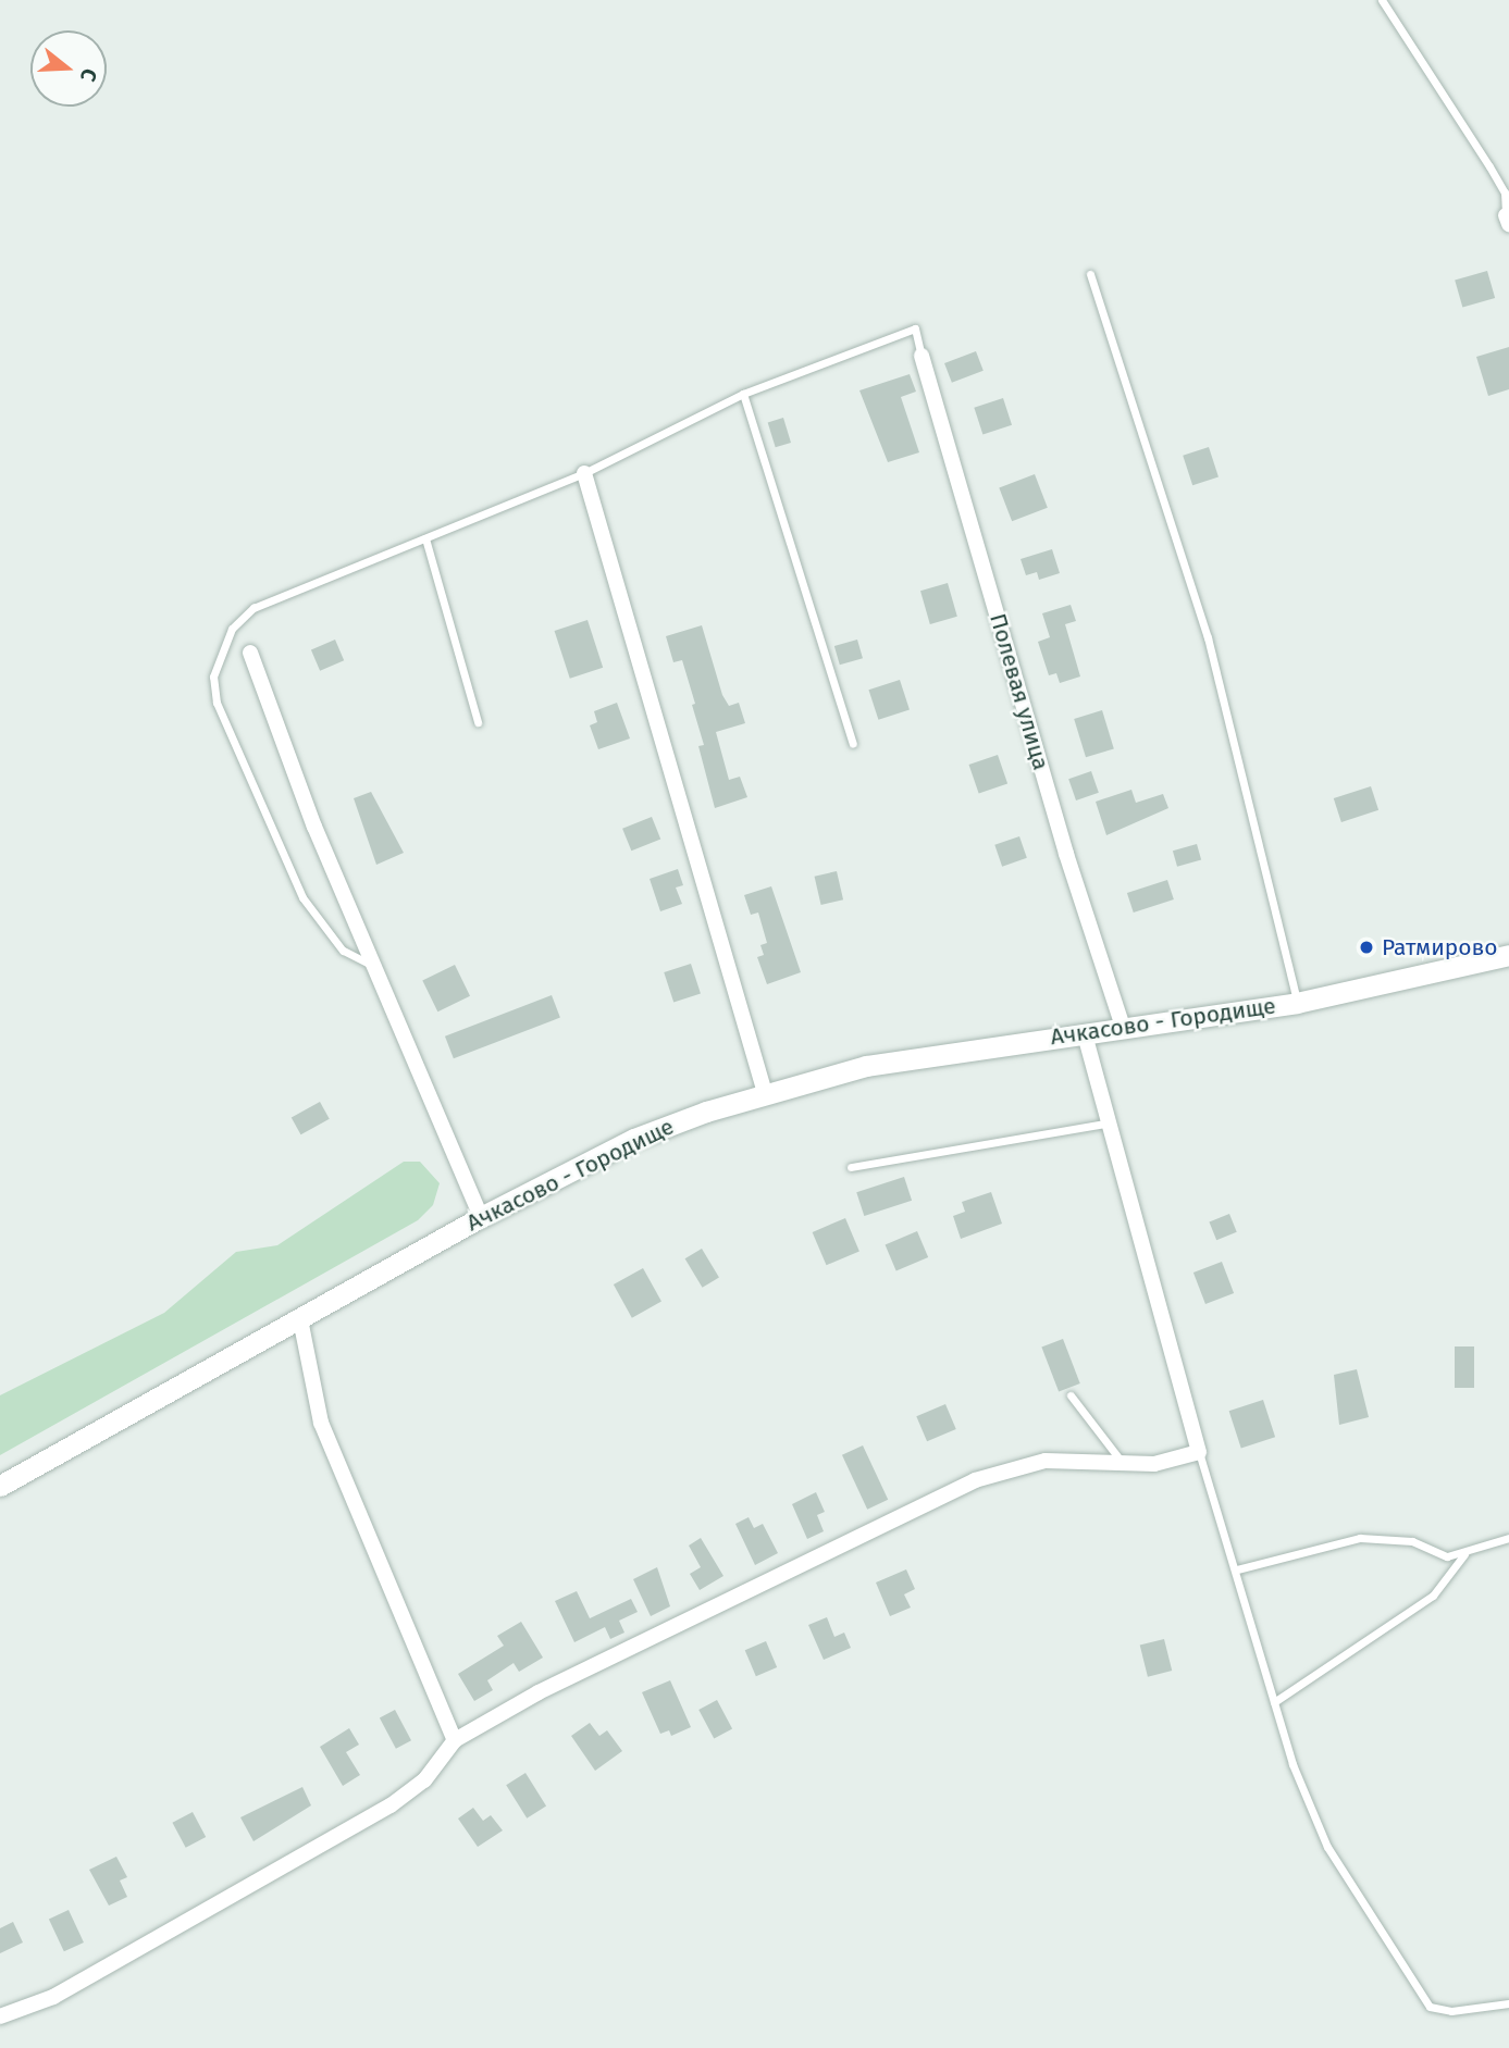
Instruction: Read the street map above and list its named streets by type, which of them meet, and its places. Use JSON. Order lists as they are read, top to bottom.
{
  "streets": {
    "street": ["Полевая улица", "Ачкасово - Городище"]
  },
  "crossings": [
    ["Полевая улица", "Ачкасово - Городище"]
  ],
  "places": ["Ратмирово"],
  "north": "right"
}
